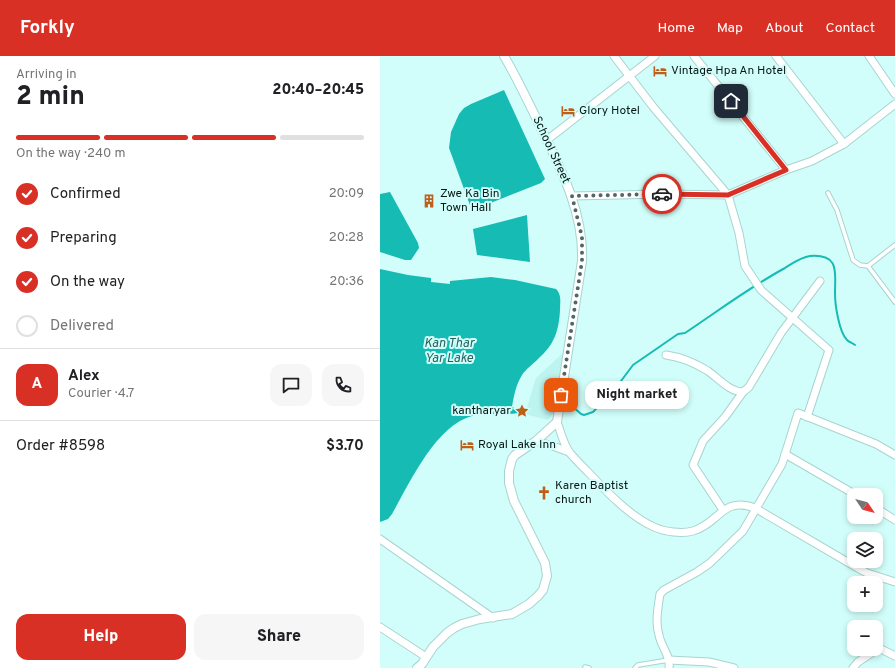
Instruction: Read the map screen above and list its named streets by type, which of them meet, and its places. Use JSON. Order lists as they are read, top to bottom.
{
  "streets": {
    "street": ["School Street"]
  },
  "water": ["Kan Thar Yar Lake"],
  "places": {
    "hotel": ["Vintage Hpa An Hotel", "Glory Hotel", "Royal Lake Inn"],
    "building": ["Zwe Ka Bin Town Hall"],
    "other": ["Night market"],
    "place": ["kantharyar"],
    "church": ["Karen Baptist church"]
  },
  "north": "bottom right",
  "page": {
    "header": "Forkly",
    "nav": [
      "Home",
      "Map",
      "About",
      "Contact"
    ],
    "heading": ["2 min", "Arriving in", "20:40–20:45"],
    "panel": [
      "Alex",
      "Courier · 4.7",
      "Order #8598",
      "$3.70"
    ],
    "bar": "On the way · 240 m",
    "list": [
      ["Confirmed", "20:09"],
      ["Preparing", "20:28"],
      ["On the way", "20:36"],
      "Delivered"
    ],
    "round": "A",
    "bubble": "Night market",
    "map_buttons": ["+", "−"],
    "buttons": ["Help", "Share"]
  }
}
